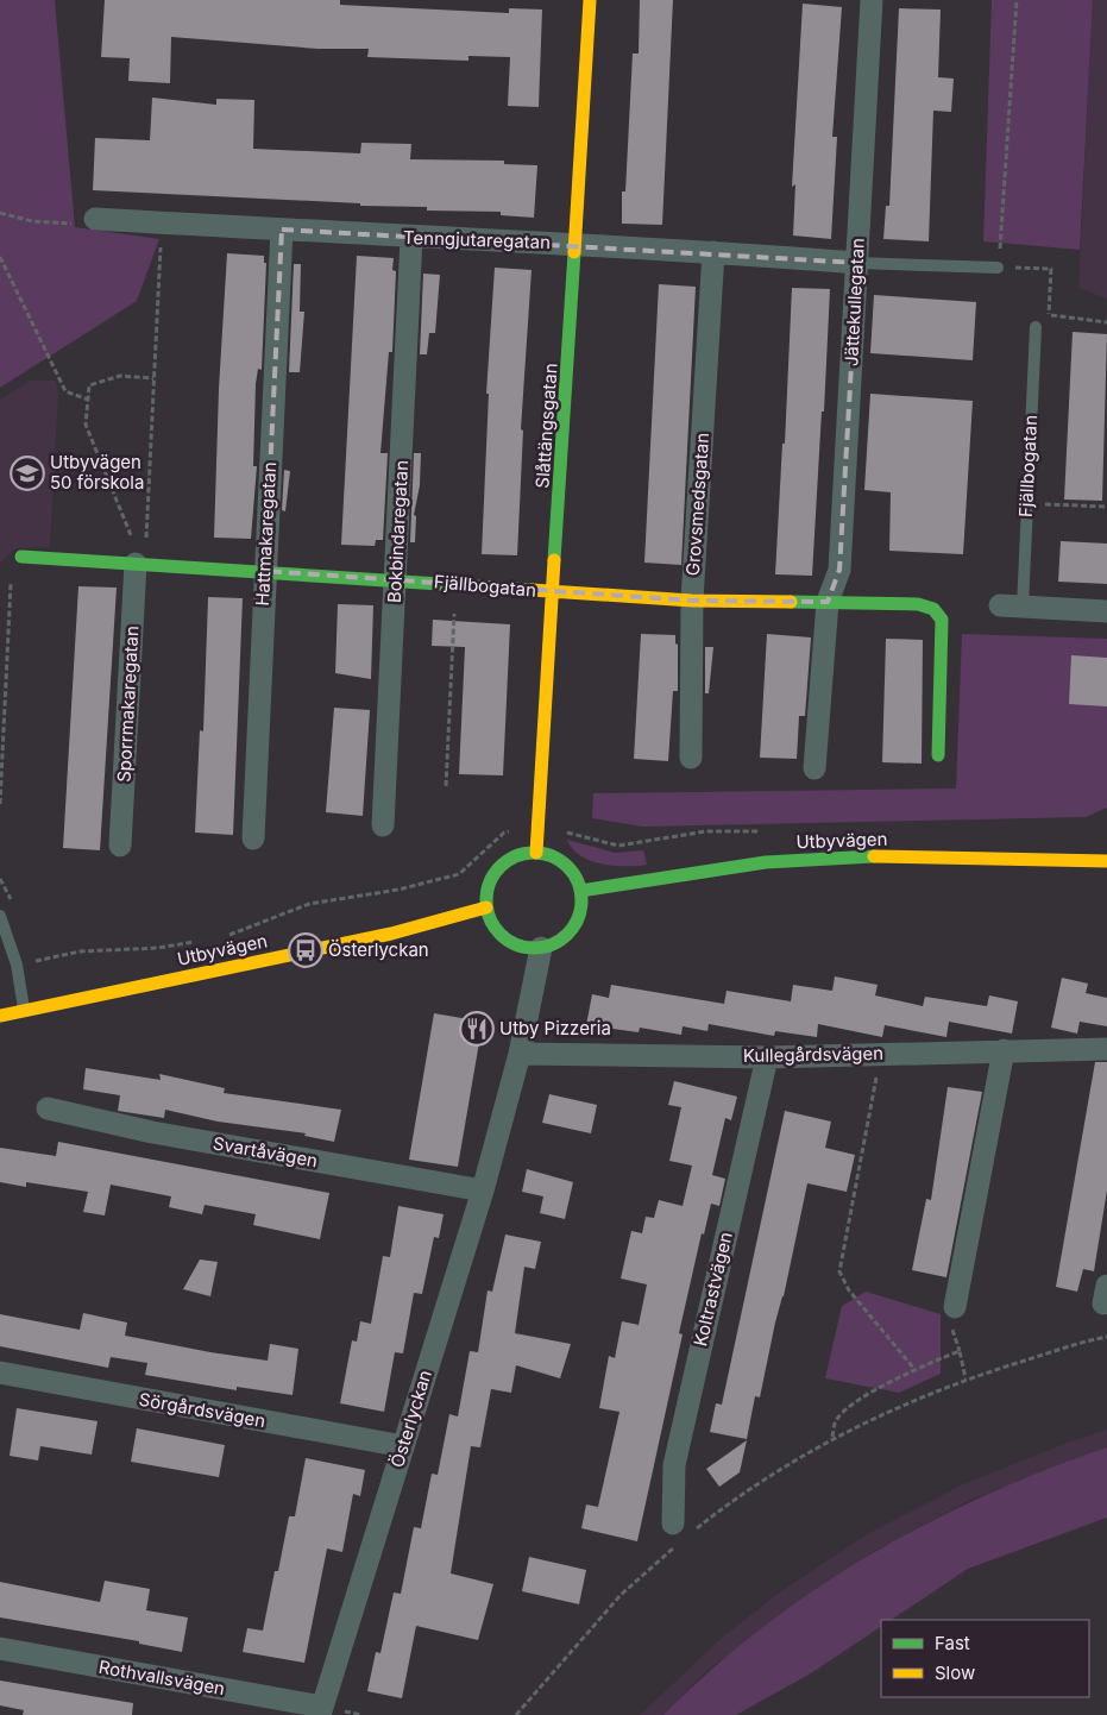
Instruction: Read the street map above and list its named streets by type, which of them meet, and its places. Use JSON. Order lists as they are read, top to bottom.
{
  "streets": {
    "street": [
      "Tenngjutaregatan",
      "Jättekullegatan",
      "Slåttängsgatan",
      "Fjällbogatan",
      "Grovsmedsgatan",
      "Bokbindaregatan",
      "Hattmakaregatan",
      "Sporrmakaregatan",
      "Utbyvägen",
      "Kullegårdsvägen",
      "Svartåvägen",
      "Koltrastvägen",
      "Sörgårdsvägen",
      "Österlyckan",
      "Rothvallsvägen"
    ]
  },
  "crossings": [
    ["Tenngjutaregatan", "Jättekullegatan"],
    ["Tenngjutaregatan", "Slåttängsgatan"],
    ["Tenngjutaregatan", "Grovsmedsgatan"],
    ["Tenngjutaregatan", "Bokbindaregatan"],
    ["Tenngjutaregatan", "Hattmakaregatan"],
    ["Jättekullegatan", "Fjällbogatan"],
    ["Slåttängsgatan", "Fjällbogatan"],
    ["Slåttängsgatan", "Utbyvägen"],
    ["Slåttängsgatan", "Österlyckan"],
    ["Fjällbogatan", "Grovsmedsgatan"],
    ["Fjällbogatan", "Bokbindaregatan"],
    ["Fjällbogatan", "Hattmakaregatan"],
    ["Fjällbogatan", "Sporrmakaregatan"],
    ["Utbyvägen", "Österlyckan"],
    ["Kullegårdsvägen", "Koltrastvägen"],
    ["Kullegårdsvägen", "Österlyckan"],
    ["Svartåvägen", "Österlyckan"],
    ["Sörgårdsvägen", "Österlyckan"],
    ["Österlyckan", "Rothvallsvägen"]
  ],
  "places": {
    "school or university": ["Utbyvägen 50 förskola"],
    "bus stop": ["Österlyckan"],
    "restaurant": ["Utby Pizzeria"]
  },
  "legend": ["Fast", "Slow"]
}
